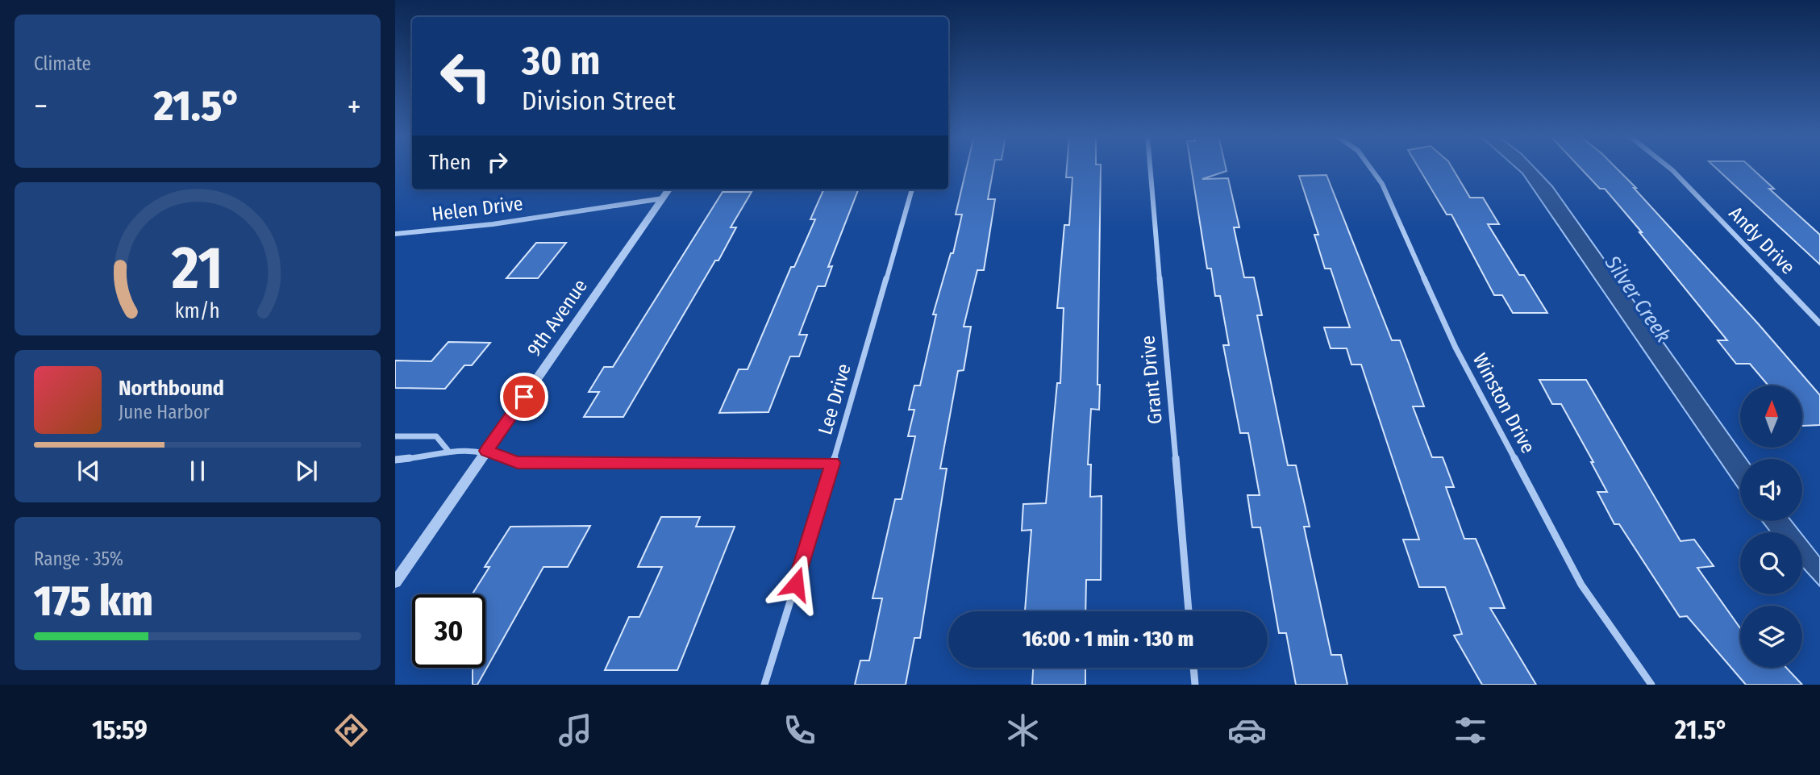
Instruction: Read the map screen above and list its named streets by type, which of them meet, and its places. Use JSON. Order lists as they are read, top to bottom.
{
  "streets": {
    "street": [
      "Helen Drive",
      "Andy Drive",
      "9th Avenue",
      "Grant Drive",
      "Lee Drive",
      "Winston Drive"
    ]
  },
  "crossings": [
    ["Helen Drive", "9th Avenue"]
  ],
  "water": ["Silver Creek"],
  "north": "top",
  "page": {
    "tile": [
      "Climate",
      ["Range · 35%", "175 km"]
    ],
    "turn": ["30 m", "Division Street"],
    "heat": ["−", "21.5°", "+"],
    "then": "Then",
    "song": ["Northbound", "June Harbor"],
    "limit": "30",
    "trip": "16:00 · 1 min · 130 m",
    "tabs": ["15:59", "21.5°"],
    "gauge": ["21", "km/h"]
  }
}
